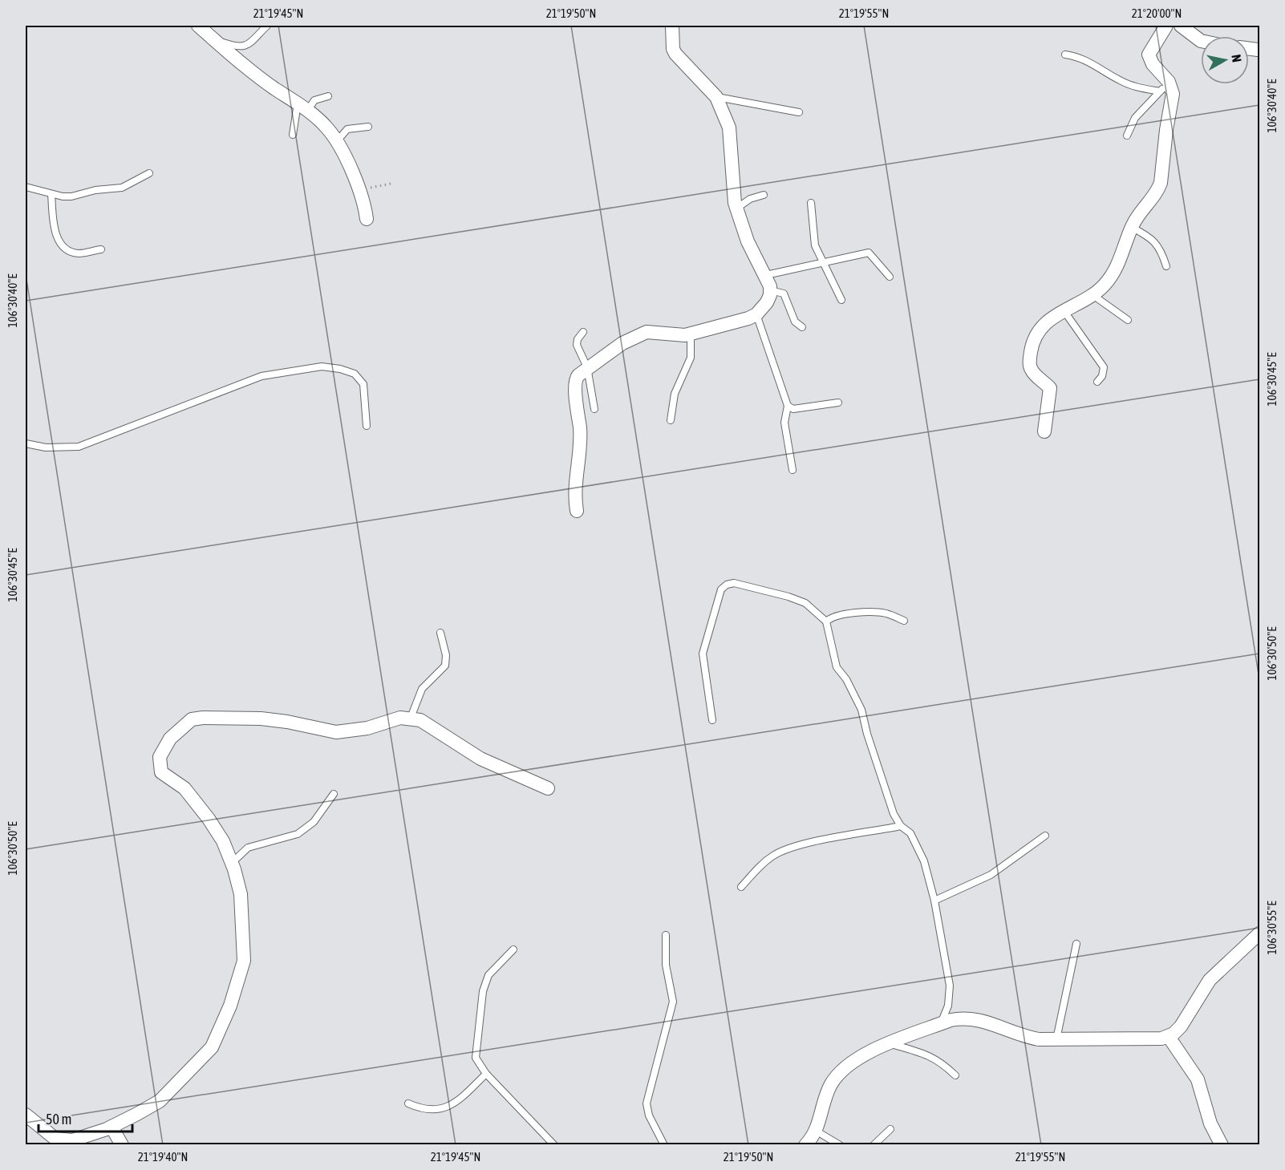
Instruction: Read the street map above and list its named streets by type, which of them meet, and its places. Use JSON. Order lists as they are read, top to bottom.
{
  "scale_bar": "50 m",
  "north": "right",
  "coordinates": [
    "21°19'45\"N",
    "21°19'50\"N",
    "21°19'55\"N",
    "21°20'00\"N",
    "106°30'40\"E",
    "106°30'45\"E",
    "106°30'50\"E",
    "106°30'55\"E",
    "21°19'40\"N"
  ]
}
